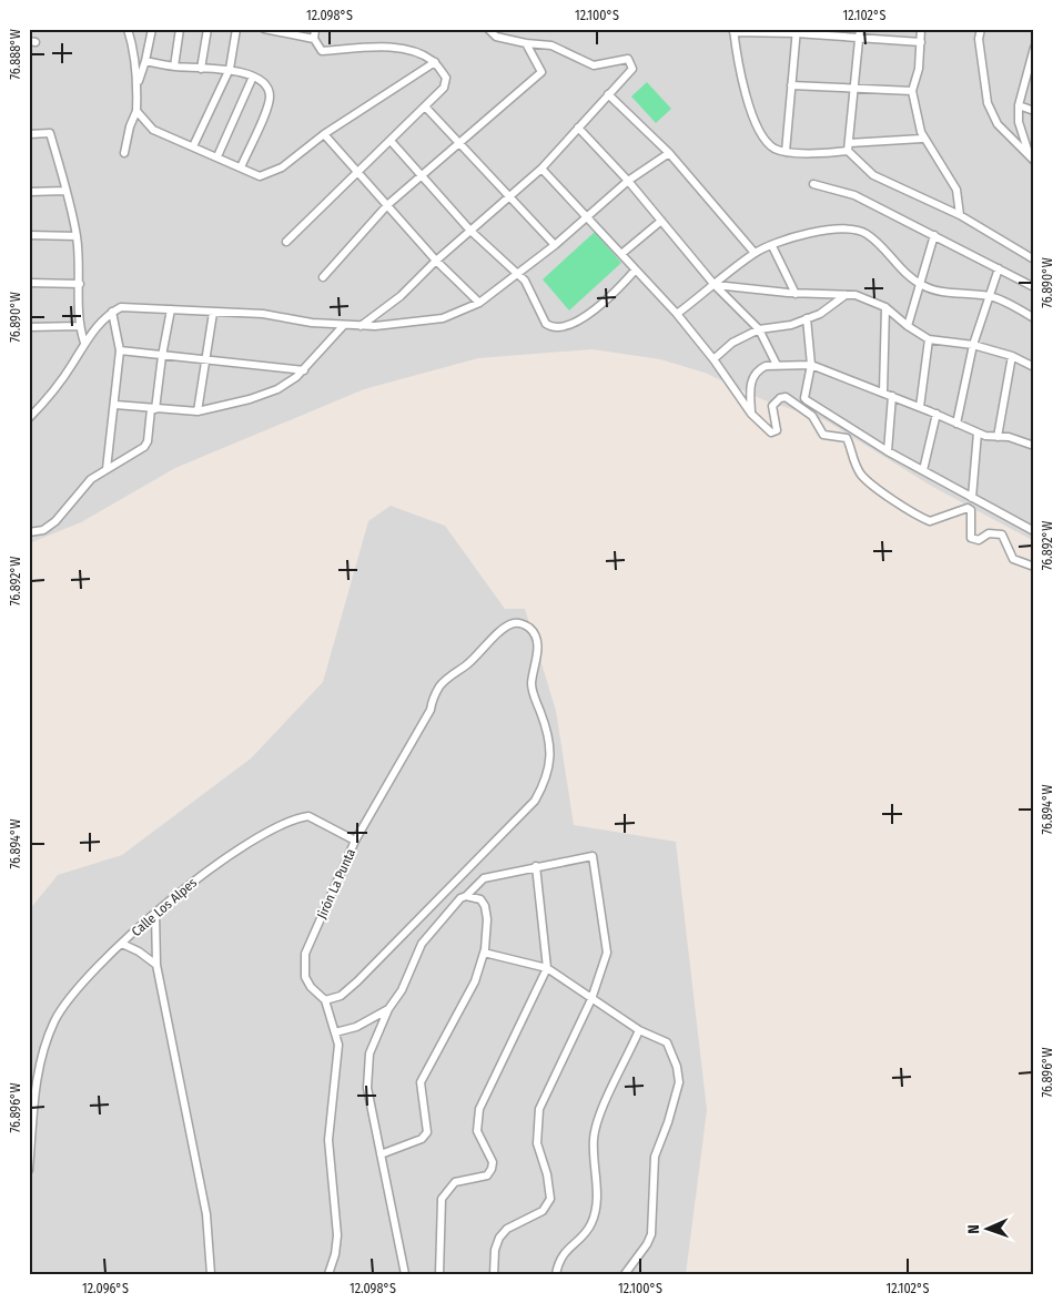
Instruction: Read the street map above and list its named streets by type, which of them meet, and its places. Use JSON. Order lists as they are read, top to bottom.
{
  "streets": {
    "street": ["Jirón La Punta", "Calle Los Alpes"]
  },
  "crossings": [
    ["Jirón La Punta", "Calle Los Alpes"]
  ],
  "north": "left",
  "coordinates": [
    "12.098°S",
    "12.100°S",
    "12.102°S",
    "76.888°W",
    "76.890°W",
    "76.892°W",
    "76.894°W",
    "76.896°W",
    "12.096°S"
  ]
}
